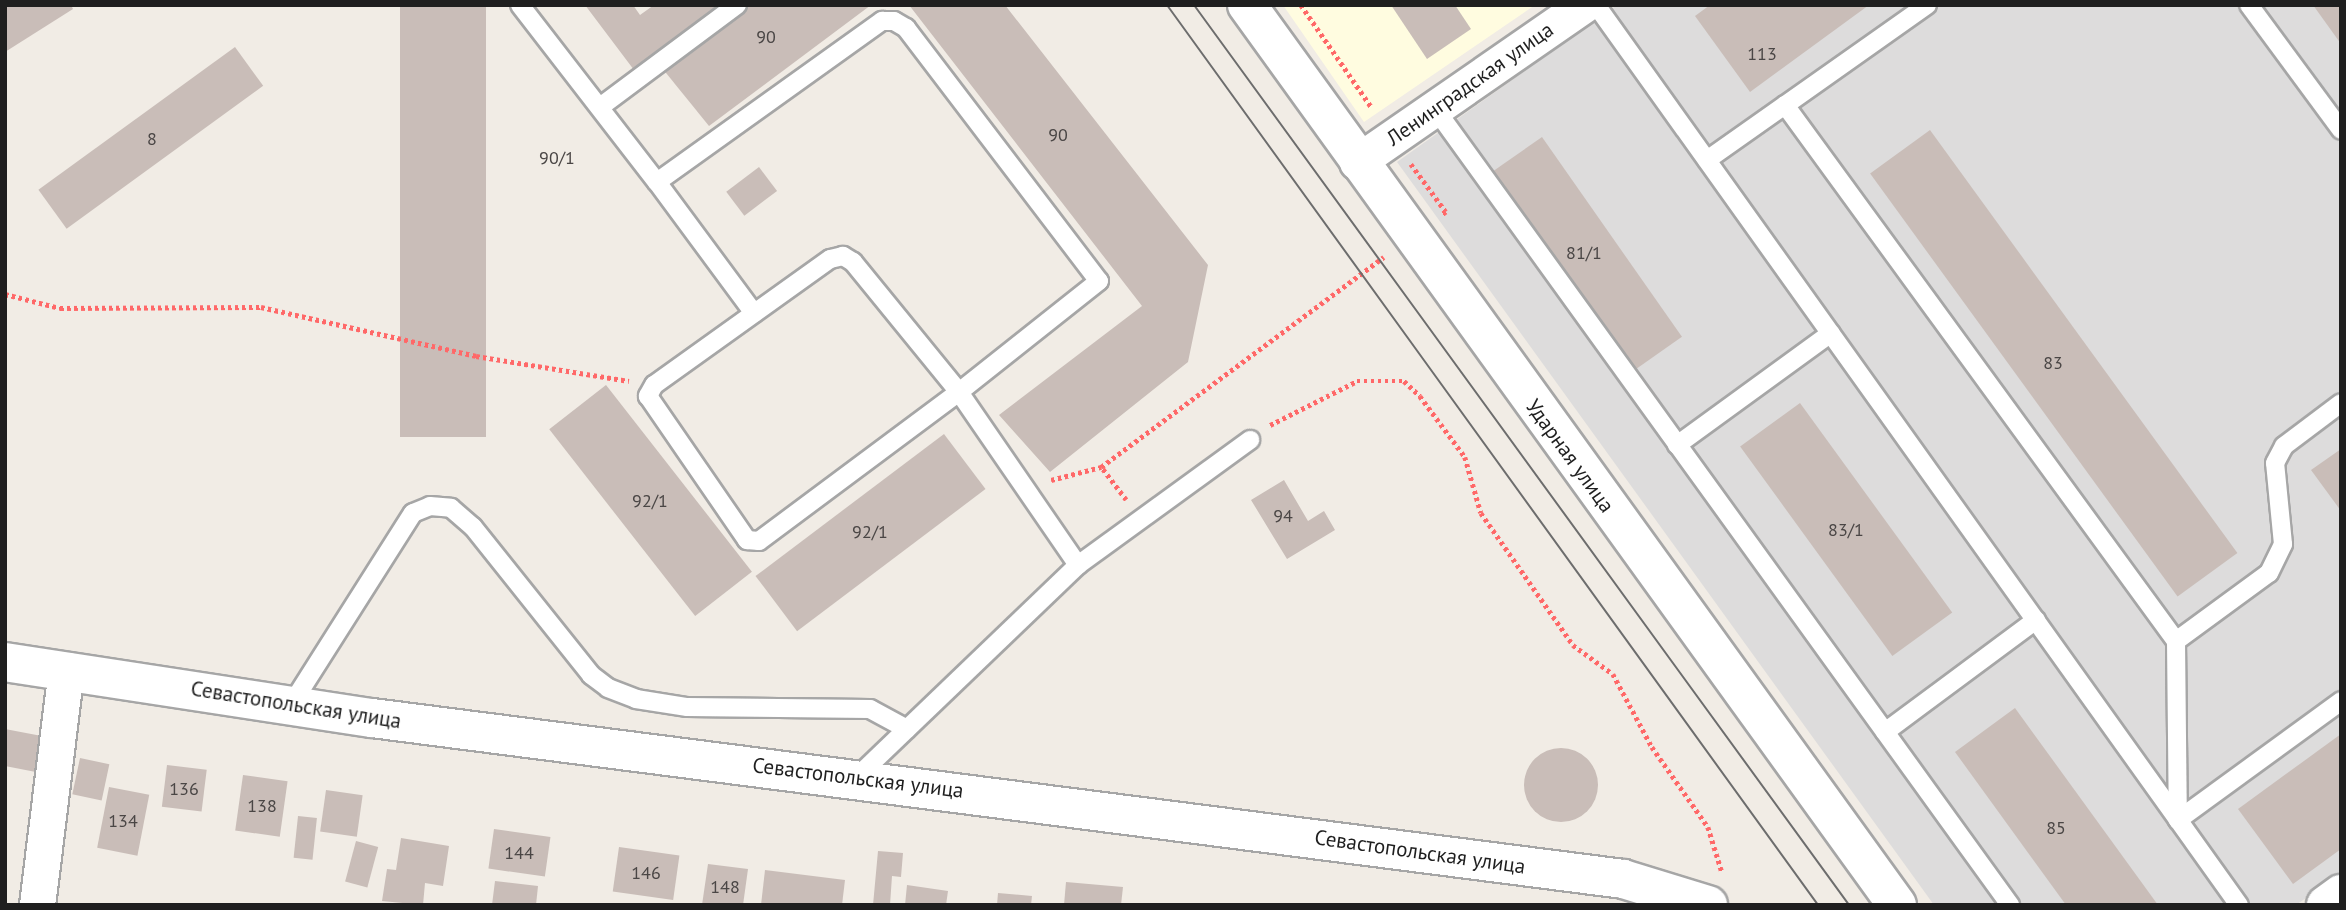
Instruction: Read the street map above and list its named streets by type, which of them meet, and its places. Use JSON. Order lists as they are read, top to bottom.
{
  "streets": {
    "street": ["Ленинградская улица", "Ударная улица", "Севастопольская улица"]
  },
  "crossings": [
    ["Ленинградская улица", "Ударная улица"]
  ],
  "house_numbers": [
    "90",
    "113",
    "90",
    "8",
    "90/1",
    "81/1",
    "83",
    "92/1",
    "94",
    "83/1",
    "92/1",
    "136",
    "138",
    "134",
    "85",
    "144",
    "146",
    "148"
  ]
}
